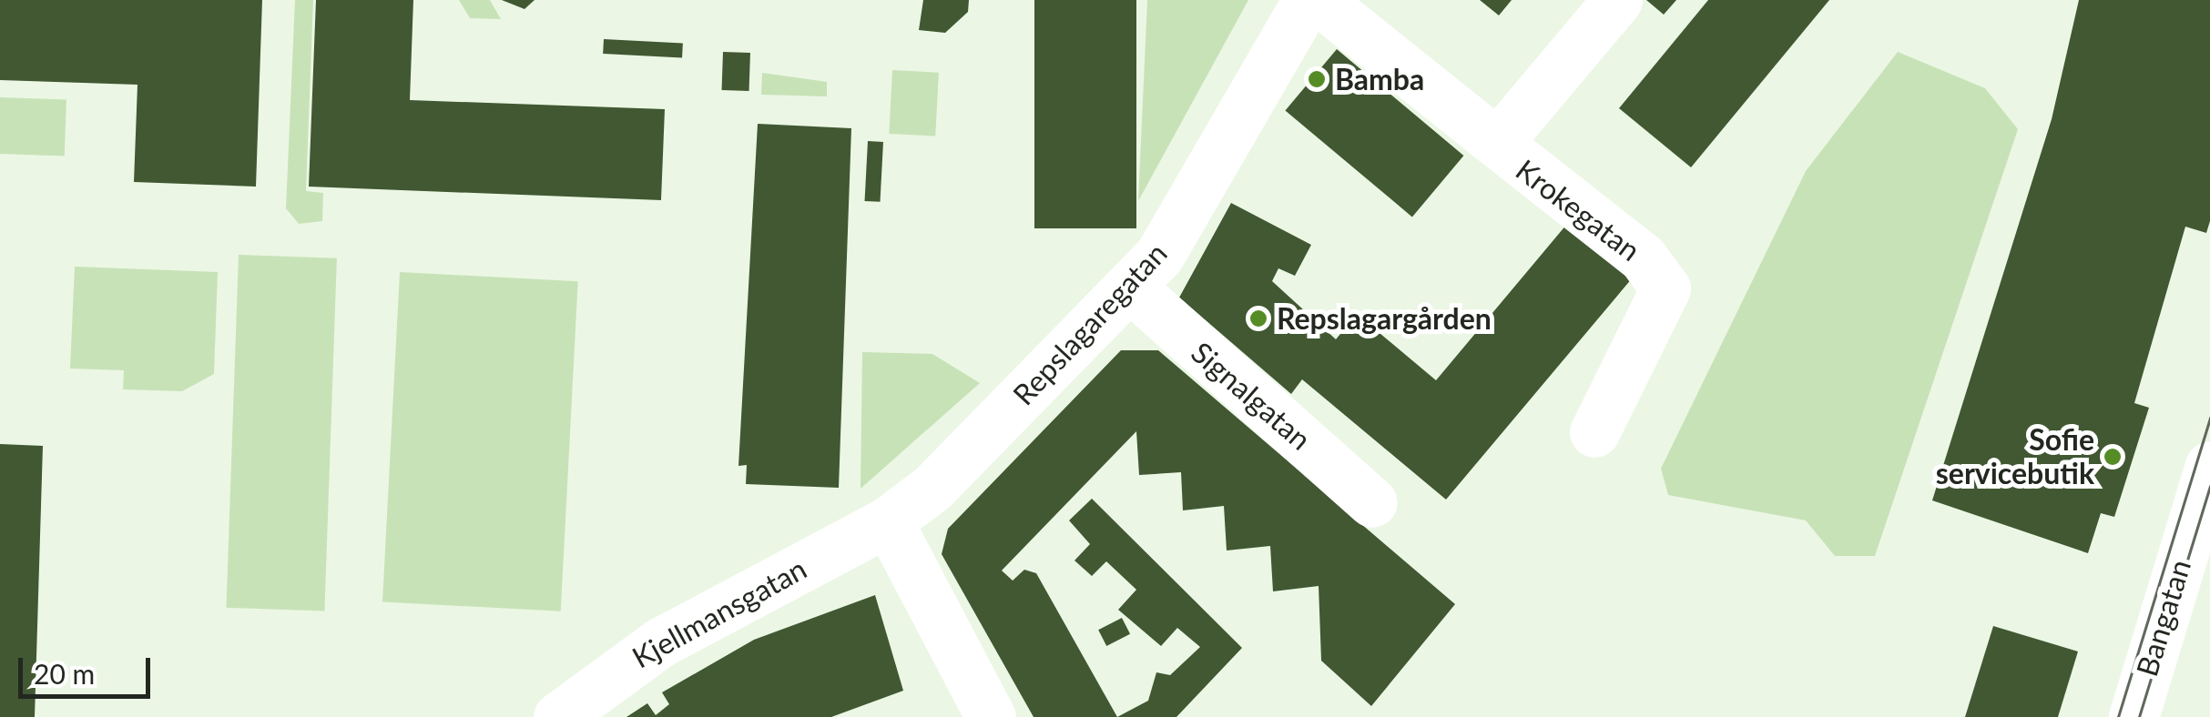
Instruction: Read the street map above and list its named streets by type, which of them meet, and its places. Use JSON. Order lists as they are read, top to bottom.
{
  "streets": {
    "street": [
      "Krokegatan",
      "Repslagaregatan",
      "Signalgatan",
      "Kjellmansgatan",
      "Bangatan"
    ]
  },
  "crossings": [
    ["Repslagaregatan", "Signalgatan"],
    ["Repslagaregatan", "Kjellmansgatan"]
  ],
  "places": ["Bamba", "Repslagargården", "Sofie servicebutik"],
  "scale_bar": "20 m"
}
